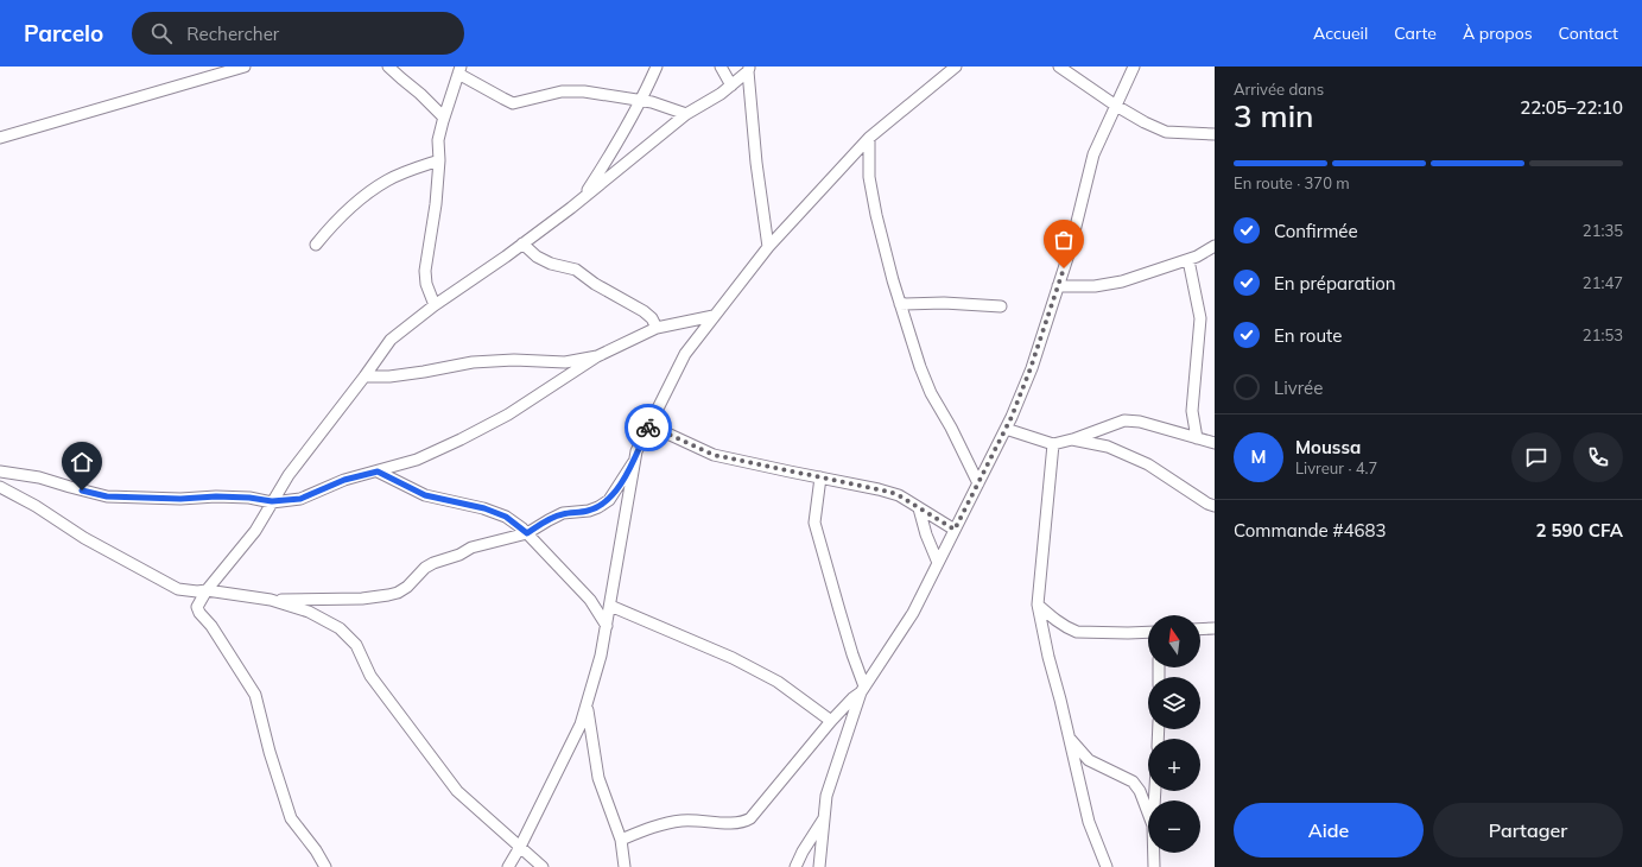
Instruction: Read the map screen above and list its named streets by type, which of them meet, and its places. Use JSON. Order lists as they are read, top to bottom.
{
  "north": "top",
  "page": {
    "header": "Parcelo",
    "search": "Rechercher",
    "nav": [
      "Accueil",
      "Carte",
      "À propos",
      "Contact"
    ],
    "heading": ["3 min", "Arrivée dans", "22:05–22:10"],
    "panel": [
      "Moussa",
      "Livreur · 4.7",
      "Commande #4683",
      "2 590 CFA"
    ],
    "bar": "En route · 370 m",
    "list": [
      ["Confirmée", "21:35"],
      ["En préparation", "21:47"],
      ["En route", "21:53"],
      "Livrée"
    ],
    "round": "M",
    "map_buttons": ["+", "−"],
    "buttons": ["Aide", "Partager"]
  }
}
